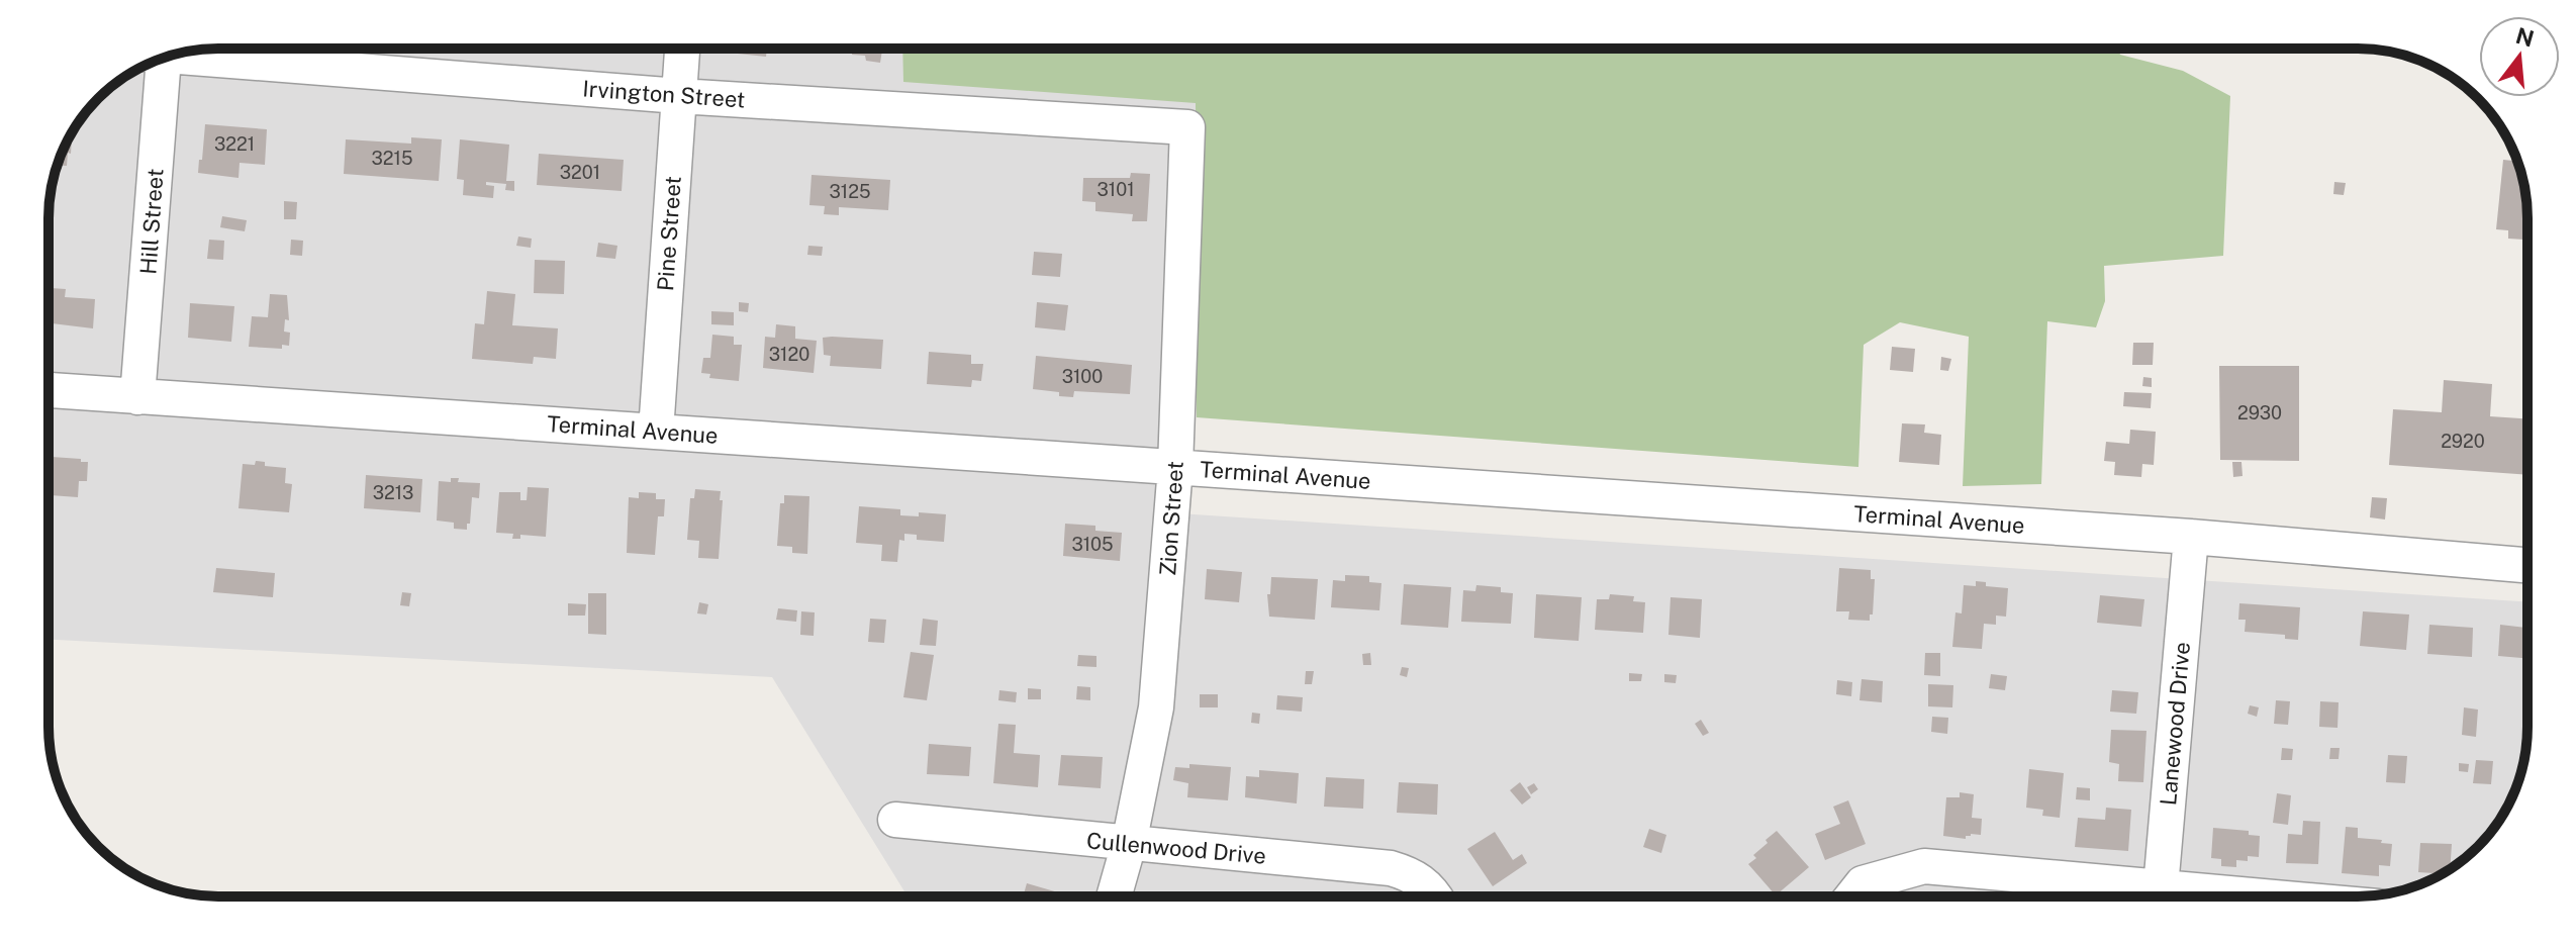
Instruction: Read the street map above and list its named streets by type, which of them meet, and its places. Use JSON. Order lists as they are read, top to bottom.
{
  "streets": {
    "street": [
      "Irvington Street",
      "Hill Street",
      "Pine Street",
      "Terminal Avenue",
      "Zion Street",
      "Lanewood Drive",
      "Cullenwood Drive"
    ]
  },
  "crossings": [
    ["Irvington Street", "Pine Street"],
    ["Irvington Street", "Zion Street"],
    ["Hill Street", "Terminal Avenue"],
    ["Pine Street", "Terminal Avenue"],
    ["Terminal Avenue", "Zion Street"],
    ["Terminal Avenue", "Lanewood Drive"],
    ["Zion Street", "Cullenwood Drive"]
  ],
  "house_numbers": [
    "3221",
    "3215",
    "3201",
    "3101",
    "3125",
    "3120",
    "3100",
    "2930",
    "2920",
    "3213",
    "3105"
  ],
  "north": "top"
}
